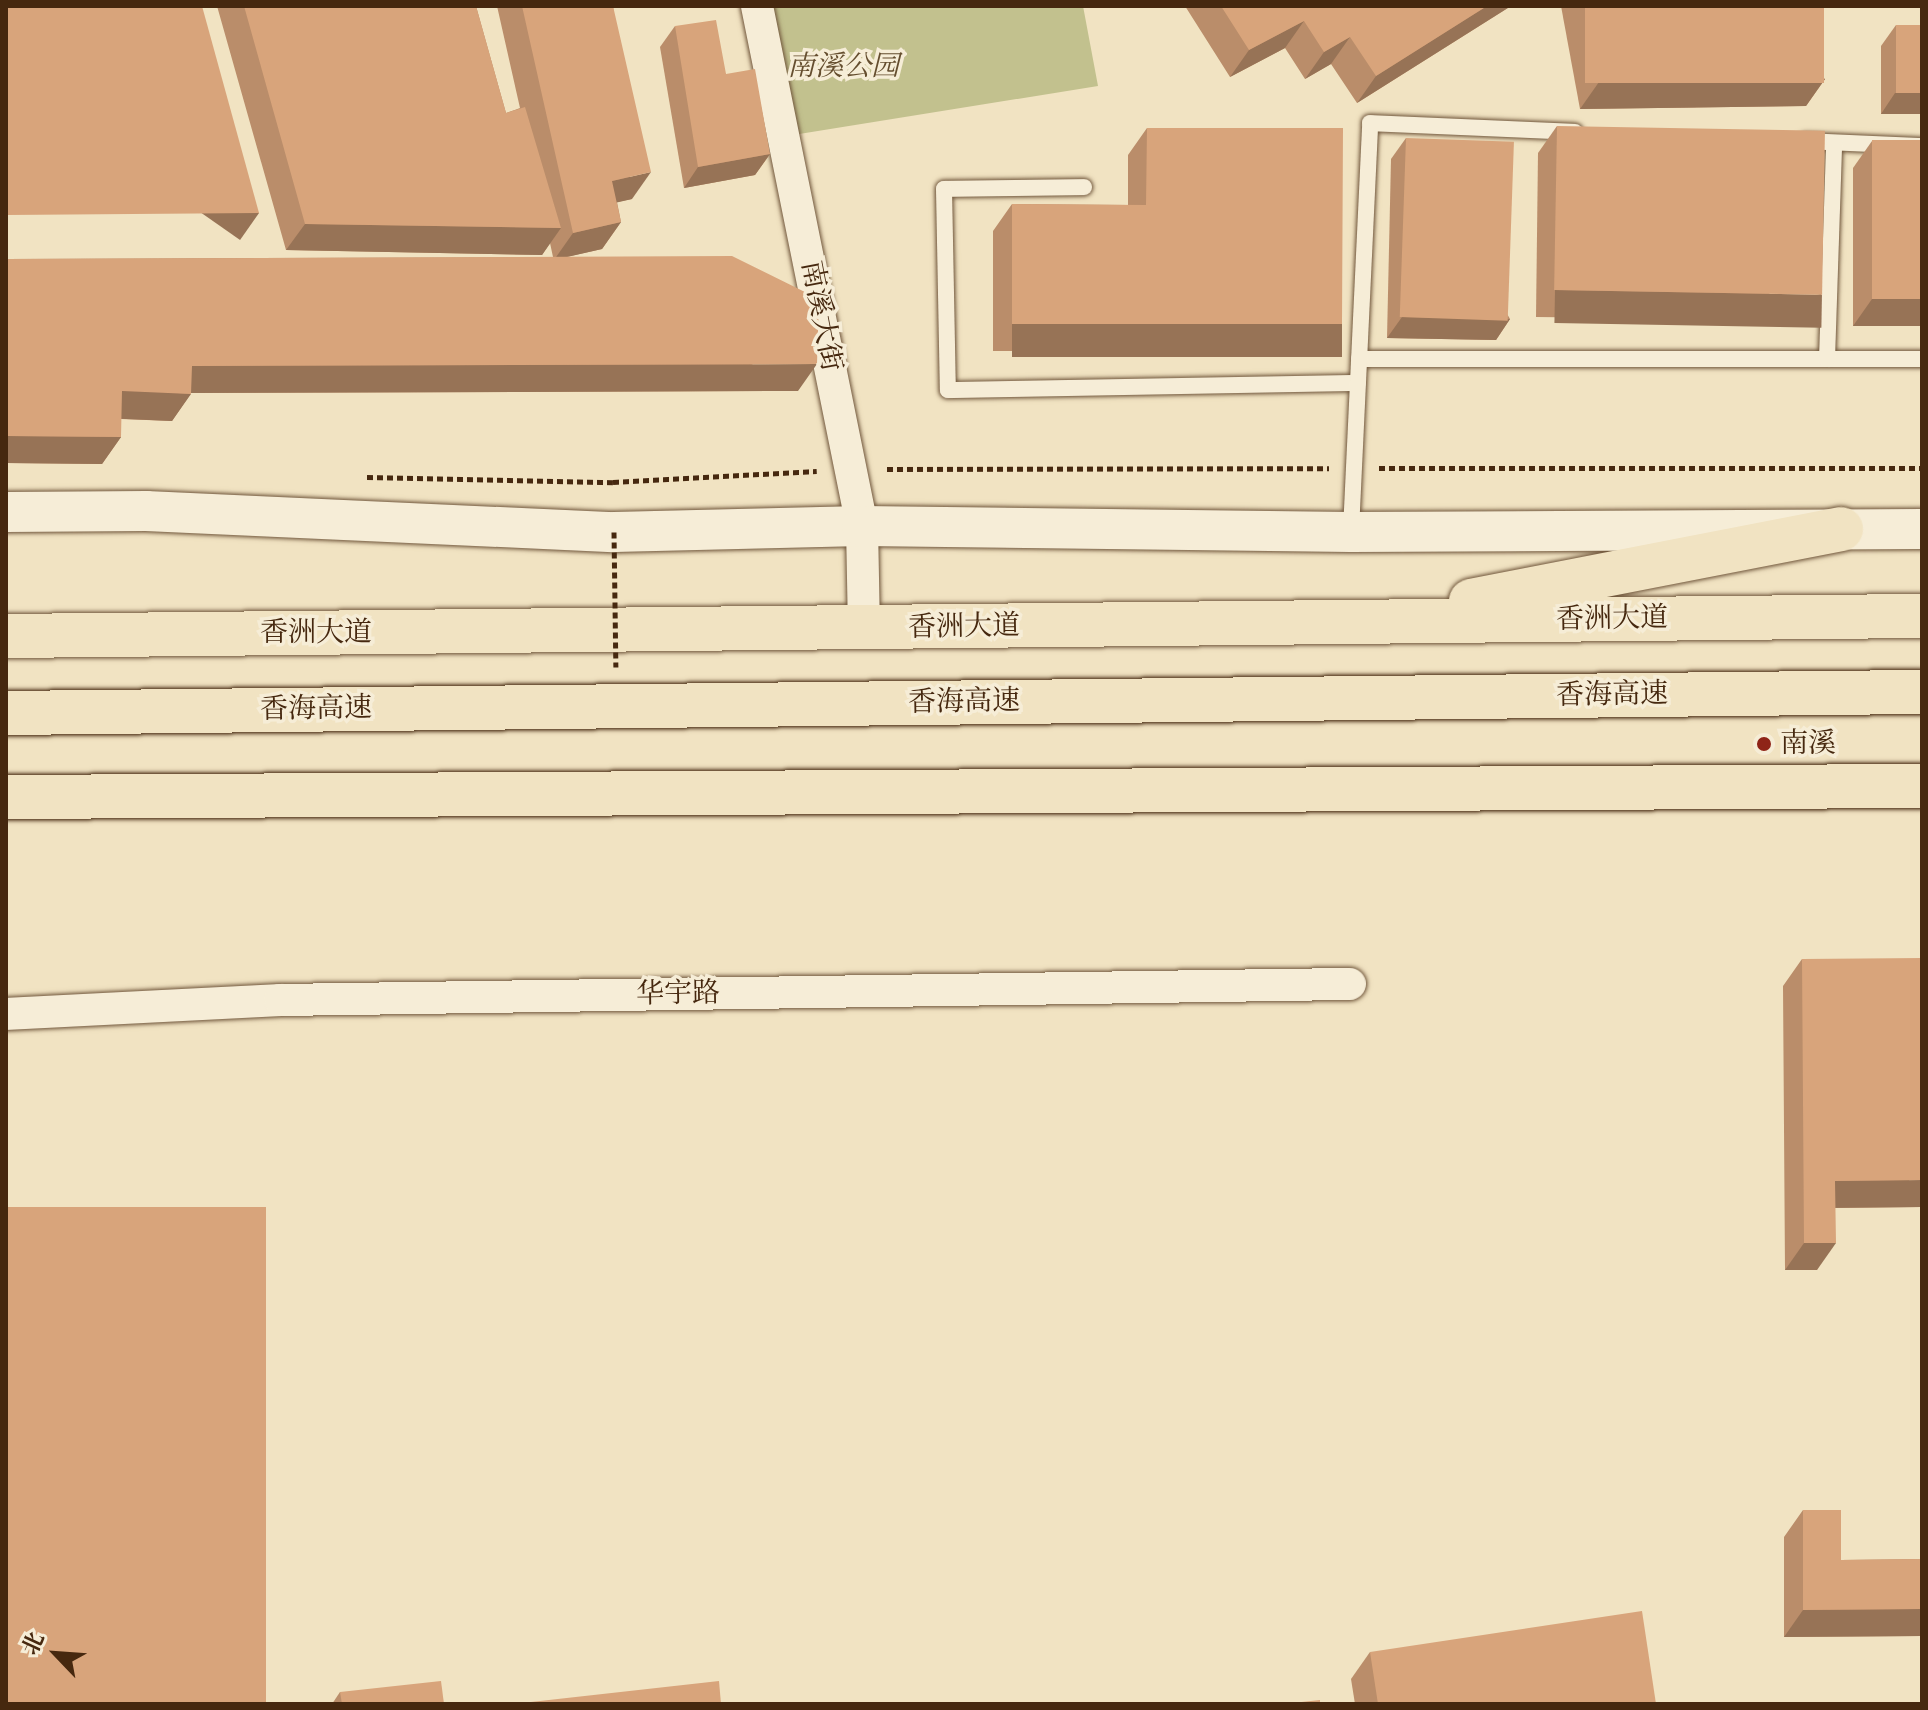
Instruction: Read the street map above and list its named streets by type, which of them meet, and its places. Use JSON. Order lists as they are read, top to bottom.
{
  "streets": {
    "highway": ["香洲大道", "香海高速"],
    "street": ["南溪大街", "华宇路"]
  },
  "crossings": [
    ["南溪大街", "香洲大道"]
  ],
  "parks": ["南溪公园"],
  "places": ["南溪"],
  "north": "top left"
}
